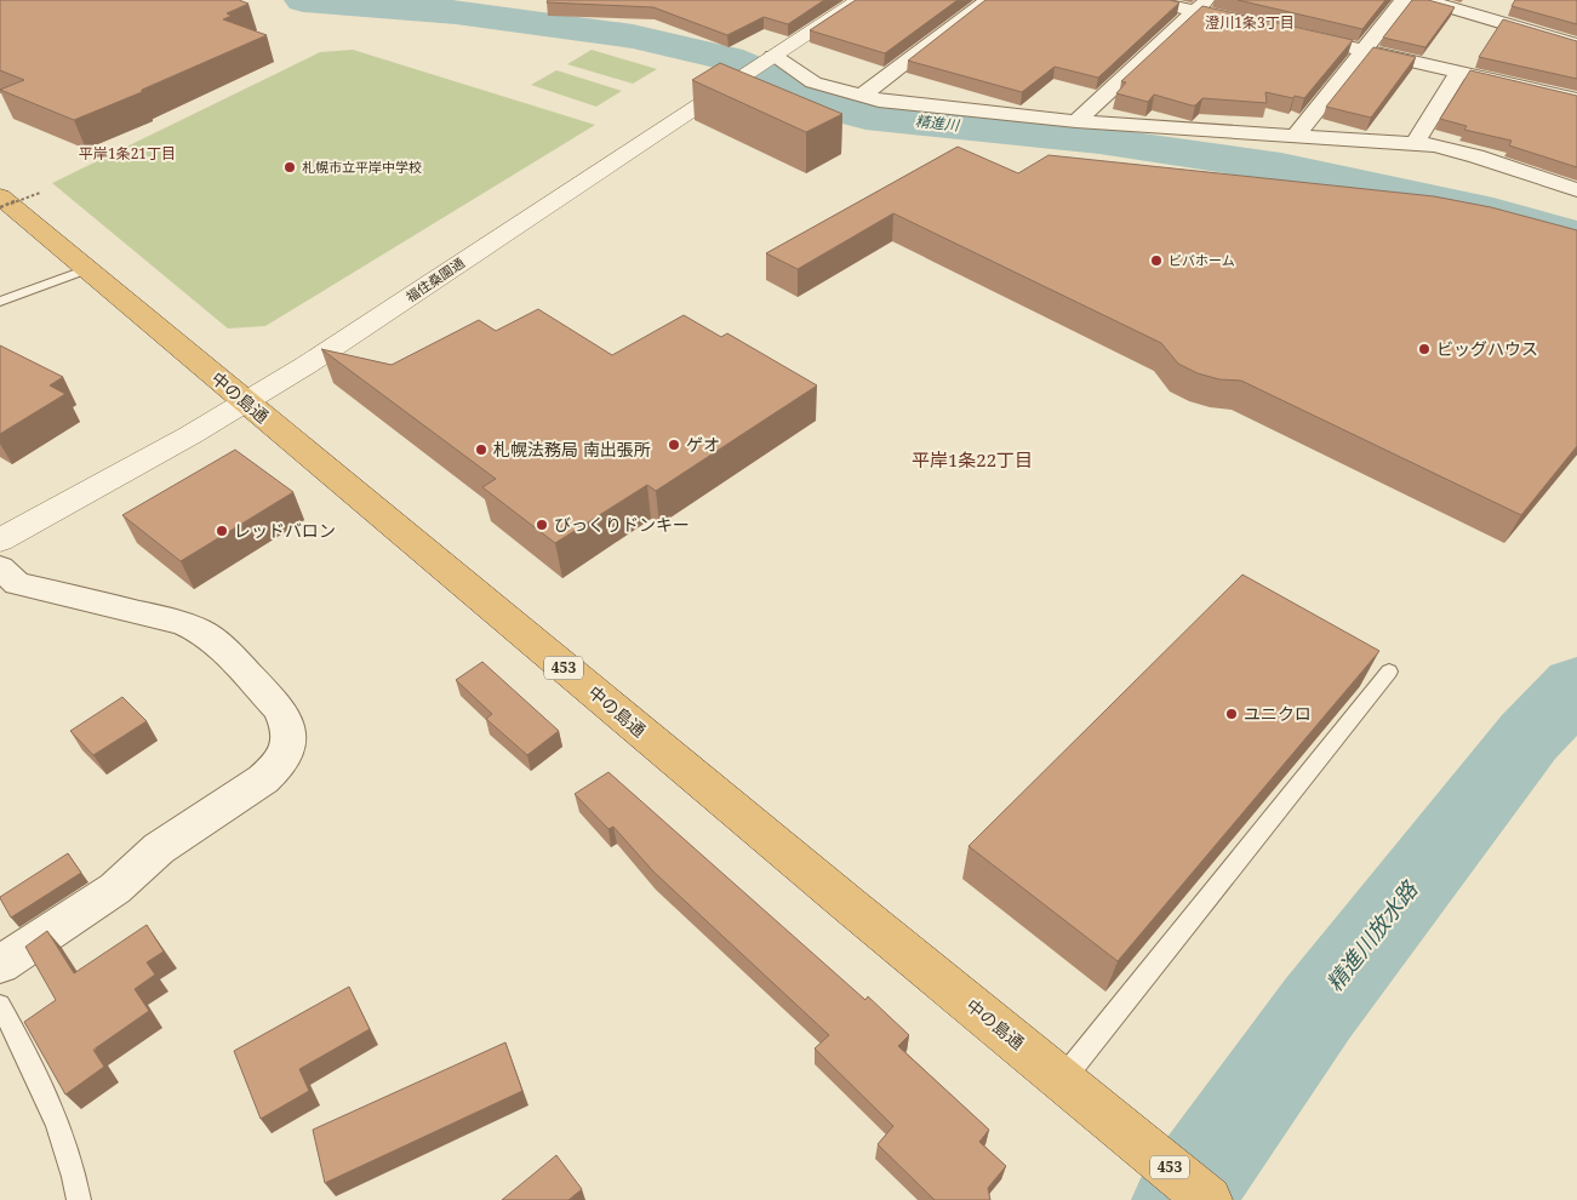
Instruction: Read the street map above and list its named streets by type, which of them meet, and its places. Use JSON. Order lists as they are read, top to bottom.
{
  "streets": {
    "highway": ["中の島通", "453"],
    "street": ["福住桑園通"]
  },
  "crossings": [
    ["福住桑園通", "中の島通"]
  ],
  "districts": ["澄川1条3丁目", "平岸1条21丁目", "平岸1条22丁目"],
  "water": ["精進川", "精進川放水路"],
  "places": [
    "札幌市立平岸中学校",
    "ビバホーム",
    "ビッグハウス",
    "ゲオ",
    "札幌法務局 南出張所",
    "びっくりドンキー",
    "レッドバロン",
    "ユニクロ"
  ]
}
